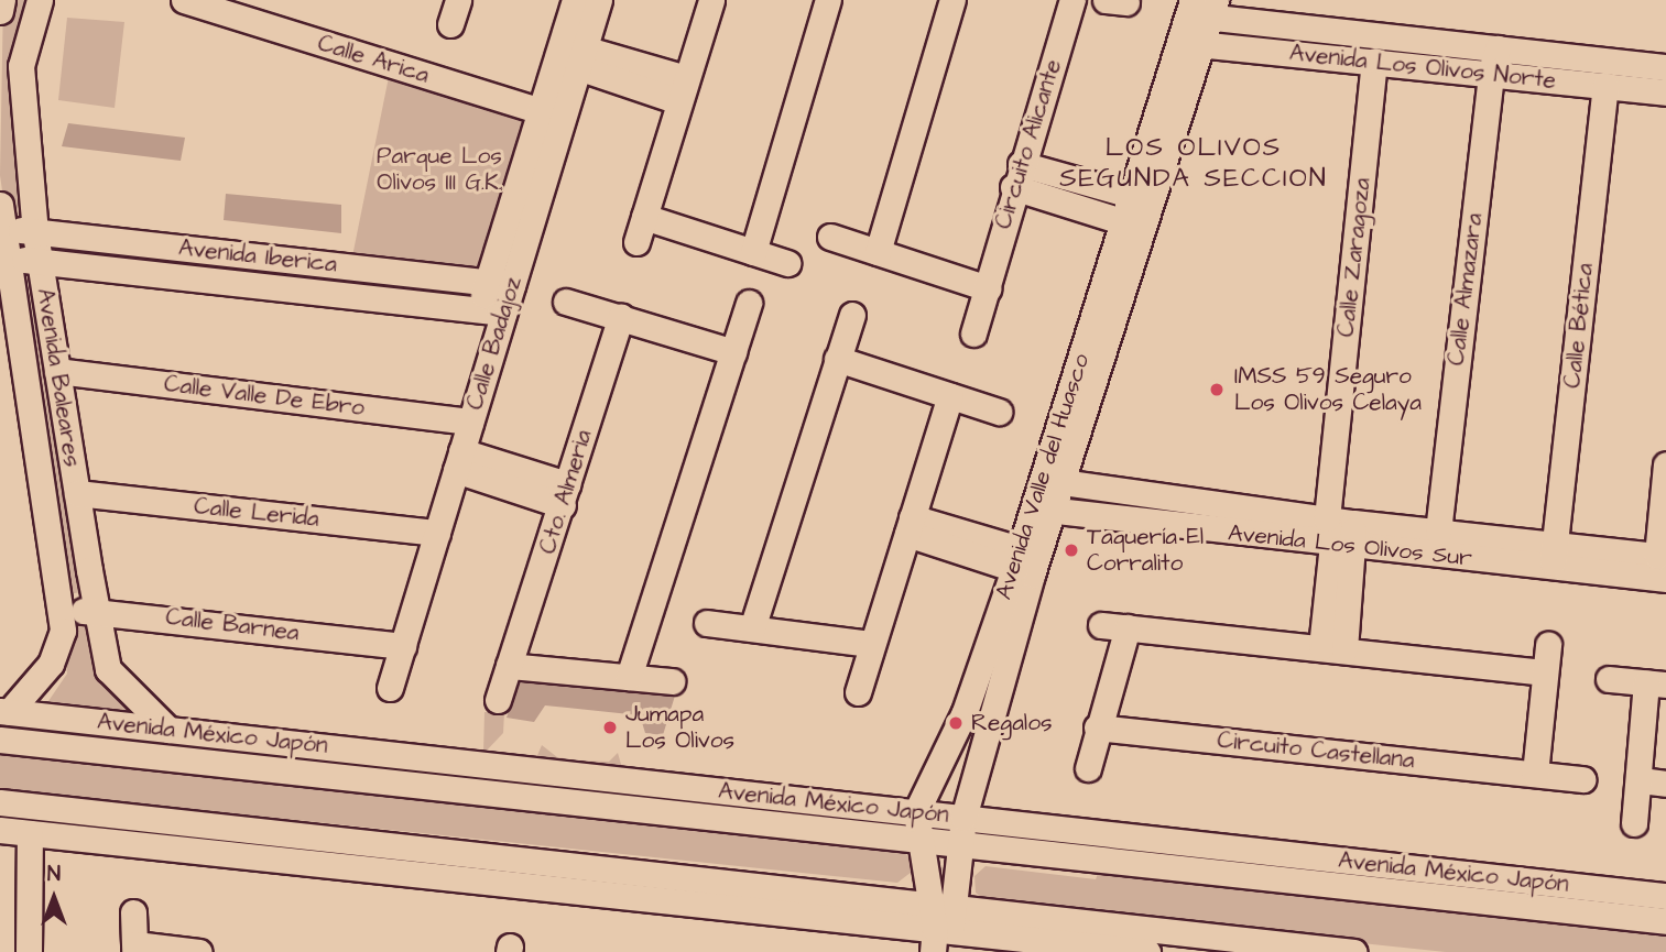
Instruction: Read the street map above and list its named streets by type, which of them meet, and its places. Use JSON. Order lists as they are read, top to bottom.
{
  "streets": {
    "street": [
      "Calle Arica",
      "Avenida Los Olivos Norte",
      "Circuito Alicante",
      "Avenida Iberica",
      "Calle Zaragoza",
      "Calle Almazara",
      "Calle Bética",
      "Calle Badajoz",
      "Avenida Baleares",
      "Calle Valle De Ebro",
      "Avenida Valle del Huasco",
      "Cto. Almeria",
      "Calle Lerida",
      "Avenida Los Olivos Sur",
      "Calle Barnea",
      "Avenida México Japón",
      "Circuito Castellana"
    ]
  },
  "crossings": [
    ["Calle Arica", "Calle Badajoz"],
    ["Avenida Los Olivos Norte", "Calle Zaragoza"],
    ["Avenida Los Olivos Norte", "Calle Almazara"],
    ["Avenida Los Olivos Norte", "Calle Bética"],
    ["Avenida Los Olivos Norte", "Avenida Valle del Huasco"],
    ["Avenida Iberica", "Calle Badajoz"],
    ["Avenida Iberica", "Avenida Baleares"],
    ["Calle Zaragoza", "Avenida Los Olivos Sur"],
    ["Calle Almazara", "Avenida Los Olivos Sur"],
    ["Calle Bética", "Avenida Los Olivos Sur"],
    ["Calle Badajoz", "Calle Valle De Ebro"],
    ["Calle Badajoz", "Calle Lerida"],
    ["Calle Badajoz", "Calle Barnea"],
    ["Avenida Baleares", "Calle Valle De Ebro"],
    ["Avenida Baleares", "Calle Lerida"],
    ["Avenida Baleares", "Calle Barnea"],
    ["Avenida Baleares", "Avenida México Japón"],
    ["Avenida Valle del Huasco", "Avenida Los Olivos Sur"],
    ["Avenida Valle del Huasco", "Avenida México Japón"]
  ],
  "districts": ["LOS OLIVOS SEGUNDA SECCION"],
  "parks": ["Parque Los Olivos III G.K."],
  "places": [
    "IMSS 59 Seguro Los Olivos Celaya",
    "Taquería El Corralito",
    "Regalos",
    "Jumapa Los Olivos"
  ],
  "north": "top"
}
